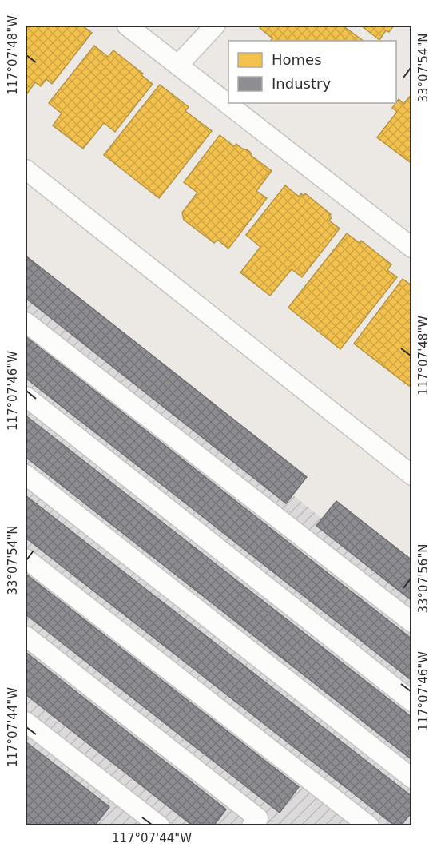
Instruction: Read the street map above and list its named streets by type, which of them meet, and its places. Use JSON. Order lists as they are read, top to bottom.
{
  "legend": ["Homes", "Industry"],
  "coordinates": [
    "117°07'48\"W",
    "33°07'54\"N",
    "117°07'46\"W",
    "33°07'56\"N",
    "117°07'44\"W"
  ]
}
